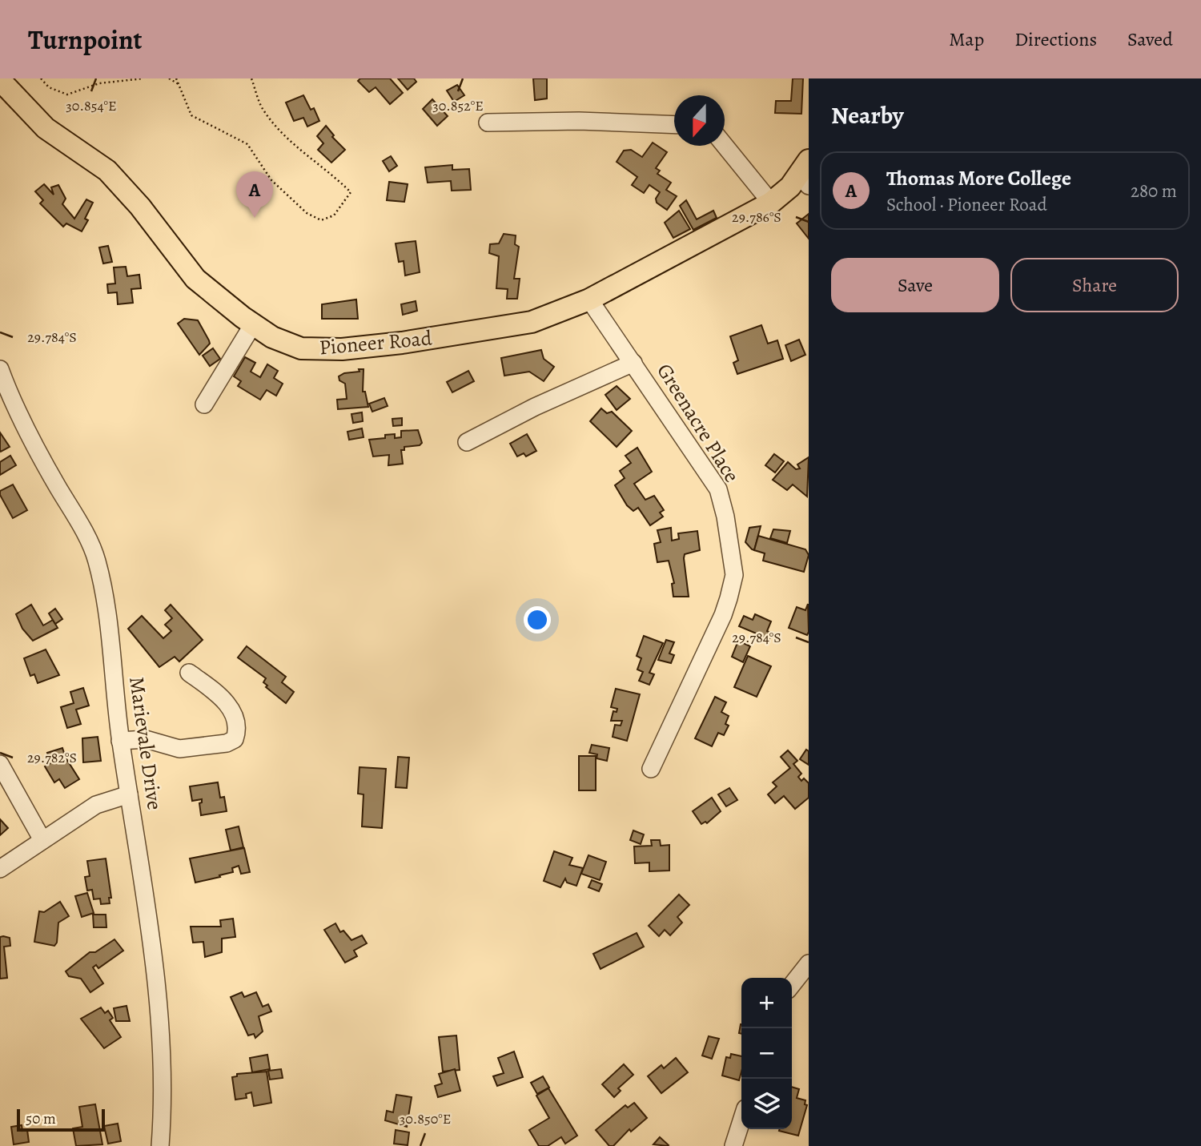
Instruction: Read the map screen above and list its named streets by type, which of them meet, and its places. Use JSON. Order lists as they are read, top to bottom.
{
  "streets": {
    "main road": ["Pioneer Road"],
    "street": ["Greenacre Place", "Marievale Drive"]
  },
  "crossings": [
    ["Pioneer Road", "Greenacre Place"]
  ],
  "scale_bar": "50 m",
  "north": "bottom",
  "page": {
    "header": "Turnpoint",
    "nav": ["Map", "Directions", "Saved"],
    "heading": "Nearby",
    "list": [
      {
        "mark": "A",
        "name": "Thomas More College",
        "note": "School · Pioneer Road",
        "value": "280 m"
      }
    ],
    "pins": "A",
    "buttons": ["Save", "Share"],
    "map_buttons": ["+", "−"],
    "scale": "50 m"
  },
  "coordinates": [
    "30.854°E",
    "30.852°E",
    "29.786°S",
    "29.784°S",
    "29.782°S",
    "30.850°E"
  ]
}
